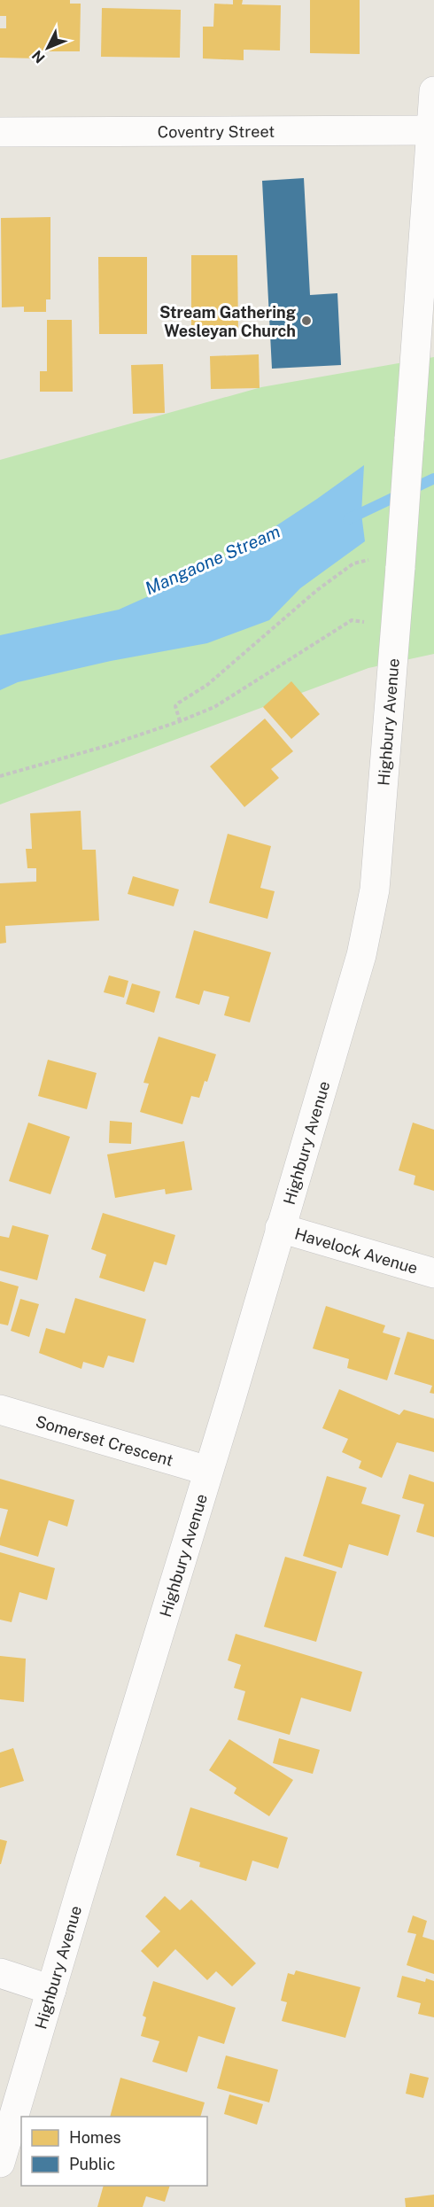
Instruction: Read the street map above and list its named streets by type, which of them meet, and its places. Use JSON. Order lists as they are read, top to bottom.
{
  "streets": {
    "street": [
      "Coventry Street",
      "Highbury Avenue",
      "Havelock Avenue",
      "Somerset Crescent"
    ]
  },
  "crossings": [
    ["Coventry Street", "Highbury Avenue"],
    ["Highbury Avenue", "Havelock Avenue"],
    ["Highbury Avenue", "Somerset Crescent"]
  ],
  "water": ["Mangaone Stream"],
  "places": ["Stream Gathering Wesleyan Church"],
  "legend": ["Homes", "Public"],
  "north": "bottom left"
}
